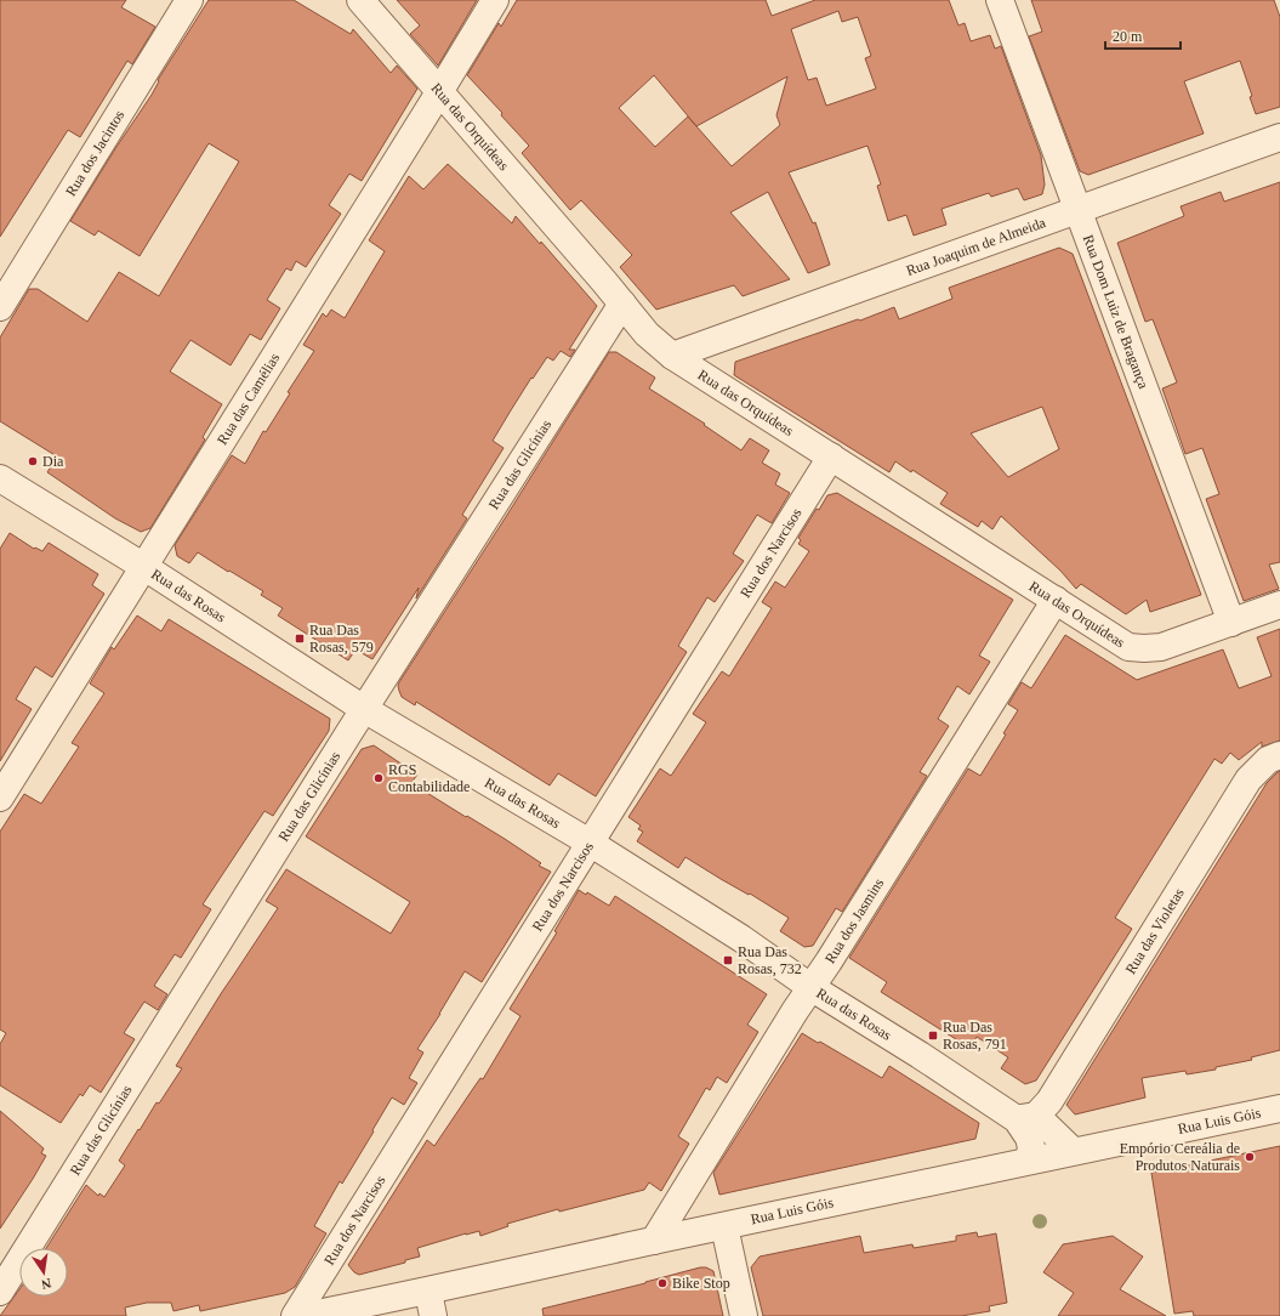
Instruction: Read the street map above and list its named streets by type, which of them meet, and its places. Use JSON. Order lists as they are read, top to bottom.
{
  "streets": {
    "street": [
      "Rua das Orquídeas",
      "Rua dos Jacintos",
      "Rua Joaquim de Almeida",
      "Rua Dom Luiz de Bragança",
      "Rua das Camélias",
      "Rua das Glicínias",
      "Rua dos Narcisos",
      "Rua das Rosas",
      "Rua dos Jasmins",
      "Rua das Violetas",
      "Rua Luis Góis"
    ]
  },
  "crossings": [
    ["Rua das Orquídeas", "Rua Joaquim de Almeida"],
    ["Rua das Orquídeas", "Rua Dom Luiz de Bragança"],
    ["Rua das Orquídeas", "Rua das Camélias"],
    ["Rua das Orquídeas", "Rua das Glicínias"],
    ["Rua das Orquídeas", "Rua dos Narcisos"],
    ["Rua das Orquídeas", "Rua dos Jasmins"],
    ["Rua Joaquim de Almeida", "Rua Dom Luiz de Bragança"],
    ["Rua das Camélias", "Rua das Rosas"],
    ["Rua das Glicínias", "Rua das Rosas"],
    ["Rua dos Narcisos", "Rua das Rosas"],
    ["Rua das Rosas", "Rua dos Jasmins"],
    ["Rua das Rosas", "Rua das Violetas"],
    ["Rua das Rosas", "Rua Luis Góis"],
    ["Rua dos Jasmins", "Rua Luis Góis"]
  ],
  "places": {
    "other": [
      "Dia",
      "RGS Contabilidade",
      "Empório Cereália de Produtos Naturais",
      "Bike Stop"
    ],
    "transit": ["Rua Das Rosas, 579", "Rua Das Rosas, 732", "Rua Das Rosas, 791"]
  },
  "scale_bar": "20 m",
  "north": "bottom"
}
